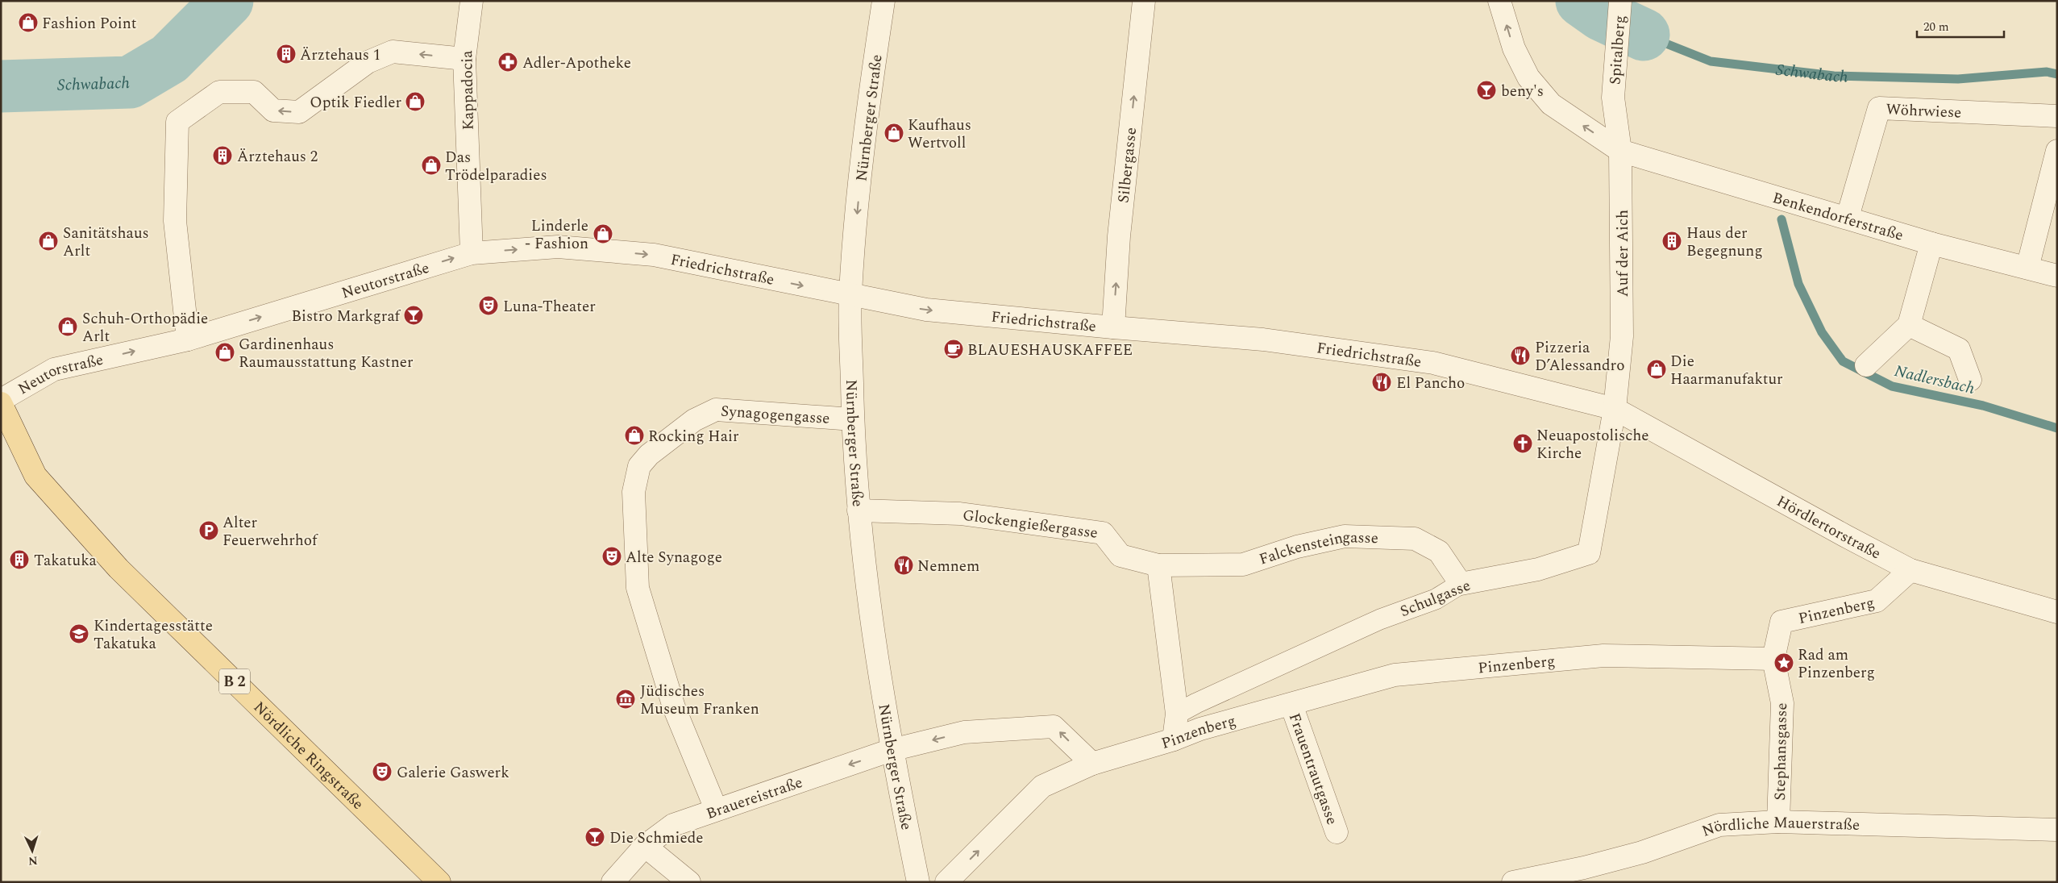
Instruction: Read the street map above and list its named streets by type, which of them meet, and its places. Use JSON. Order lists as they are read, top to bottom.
{
  "streets": {
    "main road": ["B 2", "Nördliche Ringstraße"],
    "street": [
      "Spitalberg",
      "Kappadocia",
      "Wöhrwiese",
      "Nürnberger Straße",
      "Silbergasse",
      "Benkendorferstraße",
      "Auf der Aich",
      "Friedrichstraße",
      "Neutorstraße",
      "Synagogengasse",
      "Glockengießergasse",
      "Hördlertorstraße",
      "Falckensteingasse",
      "Schulgasse",
      "Pinzenberg",
      "Stephansgasse",
      "Frauentrautgasse",
      "Brauereistraße",
      "Nördliche Mauerstraße"
    ]
  },
  "crossings": [
    ["Spitalberg", "Auf der Aich"],
    ["Kappadocia", "Friedrichstraße"],
    ["Kappadocia", "Neutorstraße"],
    ["Wöhrwiese", "Benkendorferstraße"],
    ["Nürnberger Straße", "Friedrichstraße"],
    ["Nürnberger Straße", "Synagogengasse"],
    ["Nürnberger Straße", "Glockengießergasse"],
    ["Nürnberger Straße", "Brauereistraße"],
    ["Silbergasse", "Friedrichstraße"],
    ["Benkendorferstraße", "Auf der Aich"],
    ["Auf der Aich", "Friedrichstraße"],
    ["Auf der Aich", "Hördlertorstraße"],
    ["Auf der Aich", "Schulgasse"],
    ["Friedrichstraße", "Neutorstraße"],
    ["Friedrichstraße", "Hördlertorstraße"],
    ["Friedrichstraße", "Schulgasse"],
    ["Neutorstraße", "Nördliche Ringstraße"],
    ["Synagogengasse", "Brauereistraße"],
    ["Glockengießergasse", "Falckensteingasse"],
    ["Hördlertorstraße", "Schulgasse"],
    ["Hördlertorstraße", "Pinzenberg"],
    ["Falckensteingasse", "Schulgasse"],
    ["Pinzenberg", "Stephansgasse"],
    ["Pinzenberg", "Frauentrautgasse"],
    ["Stephansgasse", "Nördliche Mauerstraße"]
  ],
  "one_way": [
    "Silbergasse",
    "Friedrichstraße",
    "Neutorstraße",
    "Brauereistraße"
  ],
  "water": ["Schwabach", "Nadlersbach"],
  "places": {
    "shop": [
      "Fashion Point",
      "Optik Fiedler",
      "Kaufhaus Wertvoll",
      "Das Trödelparadies",
      "Linderle - Fashion",
      "Sanitätshaus Arlt",
      "Schuh-Orthopädie Arlt",
      "Gardinenhaus Raumausstattung Kastner",
      "Die Haarmanufaktur",
      "Rocking Hair"
    ],
    "building": [
      "Ärztehaus 1",
      "Ärztehaus 2",
      "Haus der Begegnung",
      "Takatuka"
    ],
    "pharmacy": ["Adler-Apotheke"],
    "bar": ["beny's", "Bistro Markgraf", "Die Schmiede"],
    "theatre": ["Luna-Theater", "Alte Synagoge", "Galerie Gaswerk"],
    "cafe": ["BLAUESHAUSKAFFEE"],
    "restaurant": ["Pizzeria D’Alessandro", "El Pancho", "Nemnem"],
    "church": ["Neuapostolische Kirche"],
    "parking": ["Alter Feuerwehrhof"],
    "school or university": ["Kindertagesstätte Takatuka"],
    "place": ["Rad am Pinzenberg"],
    "museum": ["Jüdisches Museum Franken"]
  },
  "scale_bar": "20 m",
  "north": "bottom"
}
